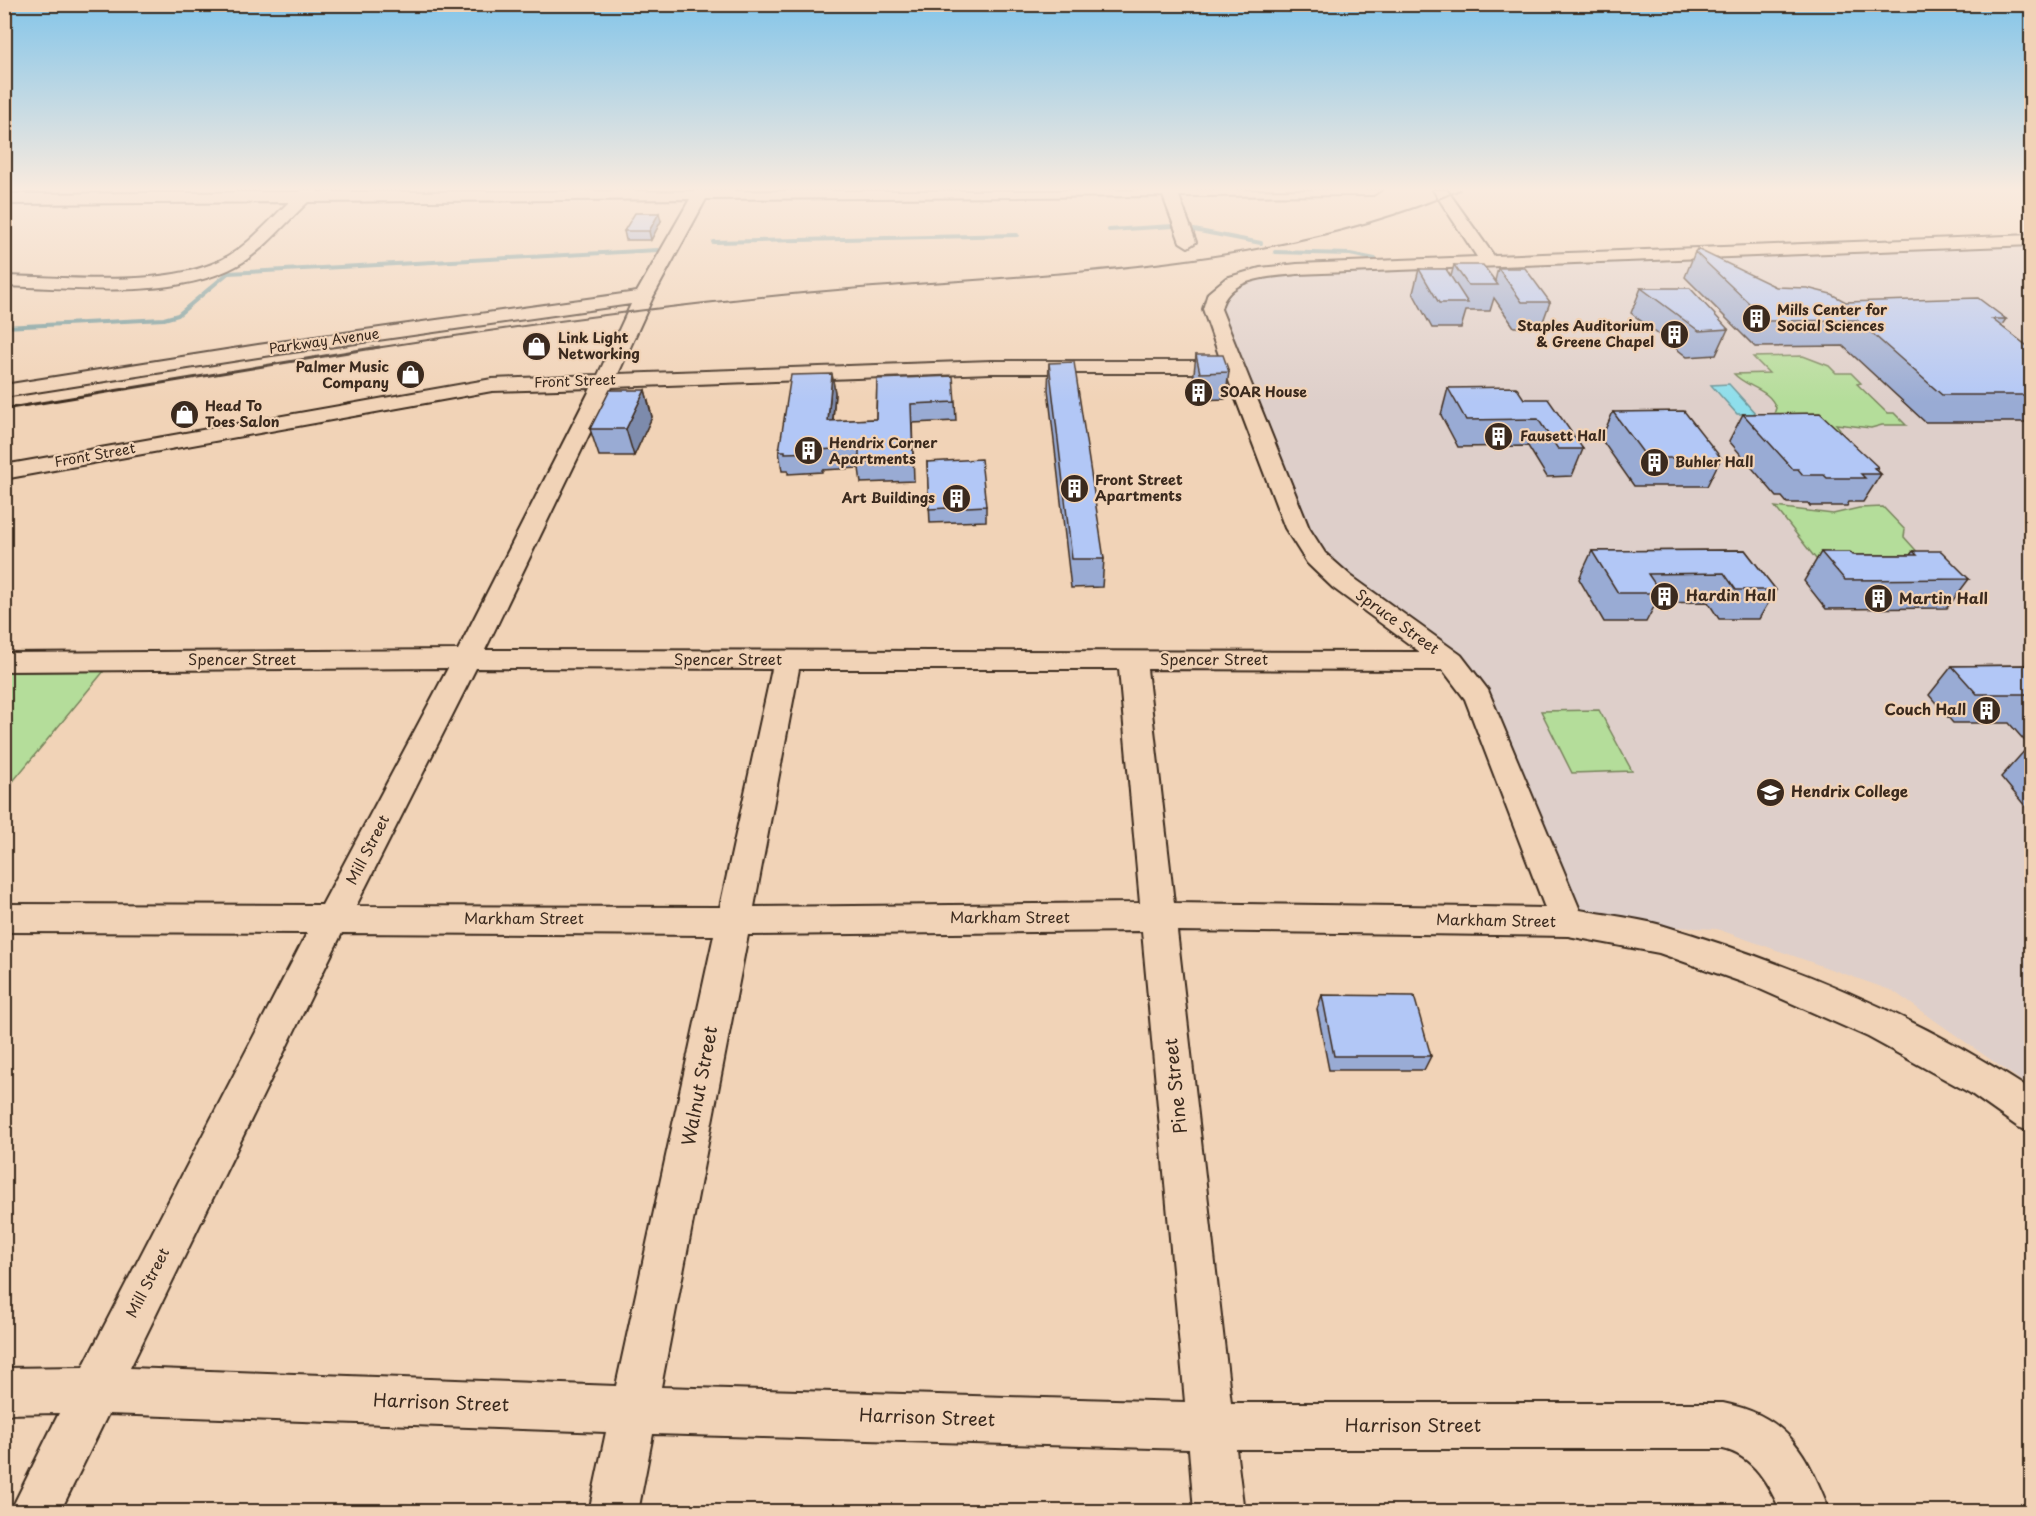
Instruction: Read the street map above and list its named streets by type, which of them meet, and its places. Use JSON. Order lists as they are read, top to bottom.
{
  "streets": {
    "street": [
      "Parkway Avenue",
      "Front Street",
      "Spruce Street",
      "Spencer Street",
      "Mill Street",
      "Markham Street",
      "Walnut Street",
      "Pine Street",
      "Harrison Street"
    ]
  },
  "crossings": [
    ["Parkway Avenue", "Mill Street"],
    ["Front Street", "Spruce Street"],
    ["Front Street", "Mill Street"],
    ["Spruce Street", "Spencer Street"],
    ["Spruce Street", "Markham Street"],
    ["Spencer Street", "Mill Street"],
    ["Spencer Street", "Walnut Street"],
    ["Spencer Street", "Pine Street"],
    ["Mill Street", "Markham Street"],
    ["Mill Street", "Harrison Street"],
    ["Markham Street", "Walnut Street"],
    ["Markham Street", "Pine Street"],
    ["Walnut Street", "Harrison Street"],
    ["Pine Street", "Harrison Street"]
  ],
  "places": {
    "building": [
      "Mills Center for Social Sciences",
      "Staples Auditorium & Greene Chapel",
      "SOAR House",
      "Fausett Hall",
      "Hendrix Corner Apartments",
      "Buhler Hall",
      "Front Street Apartments",
      "Art Buildings",
      "Hardin Hall",
      "Martin Hall",
      "Couch Hall"
    ],
    "shop": ["Link Light Networking", "Palmer Music Company", "Head To Toes Salon"],
    "school or university": ["Hendrix College"]
  }
}
